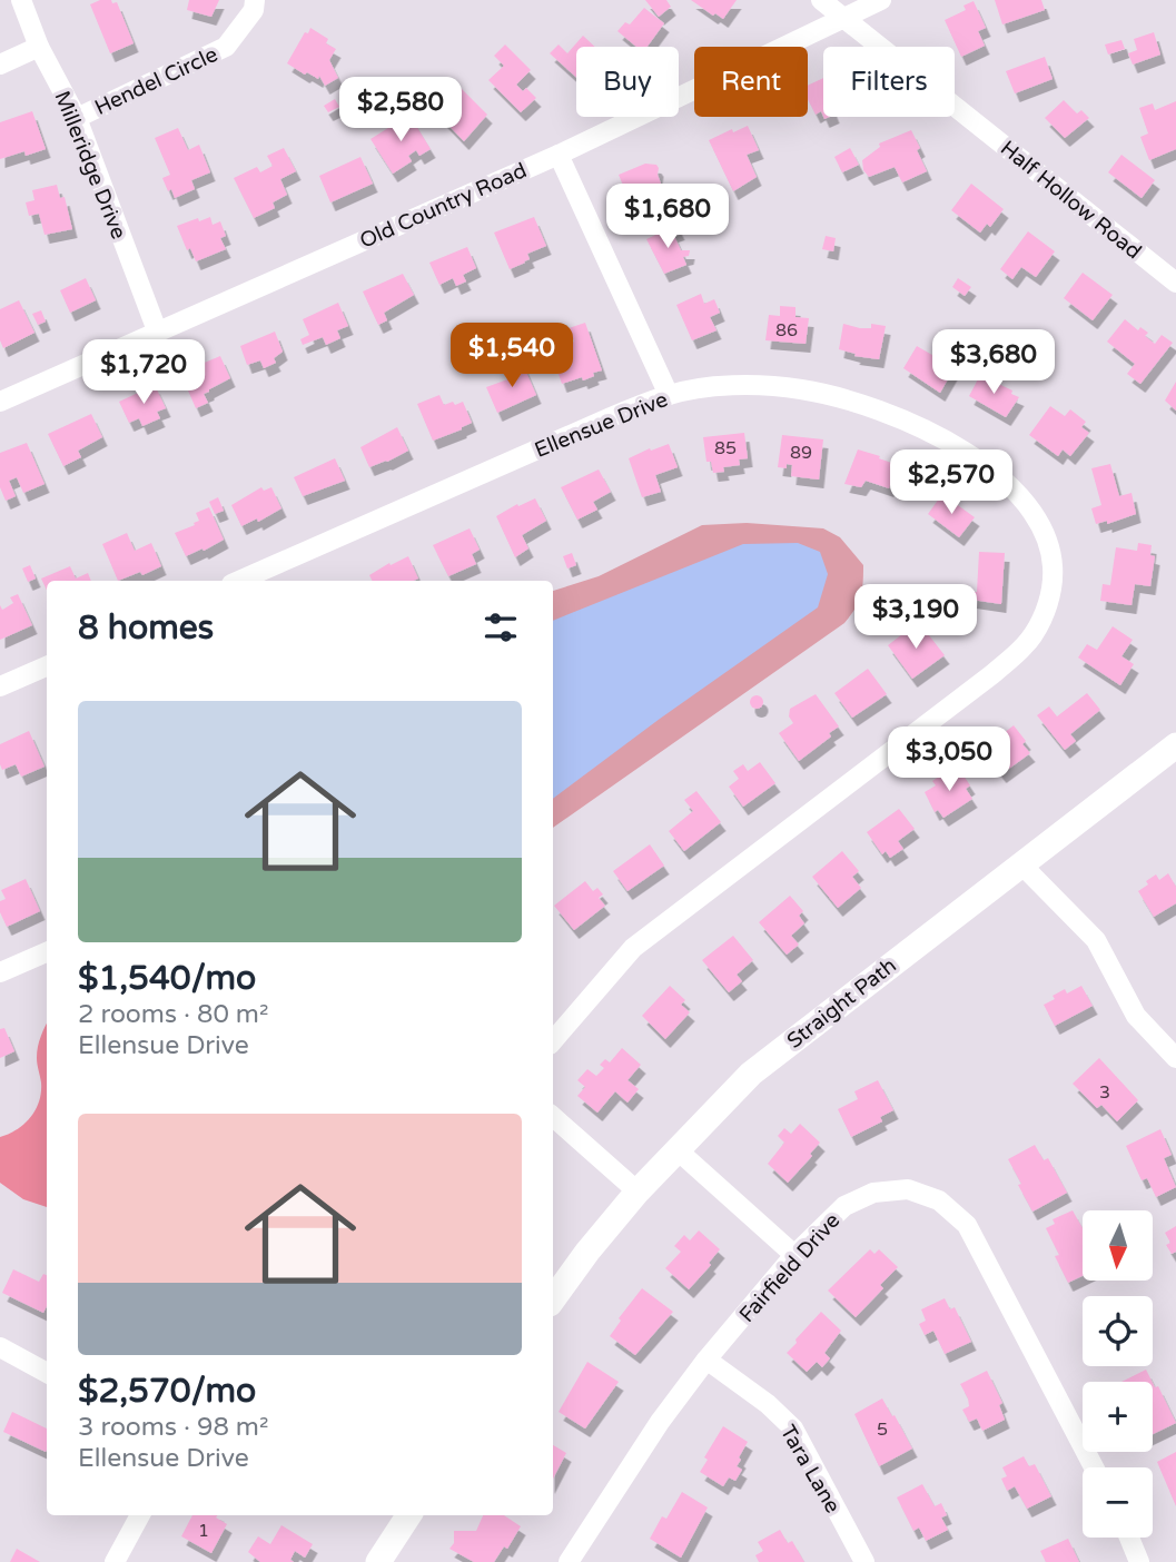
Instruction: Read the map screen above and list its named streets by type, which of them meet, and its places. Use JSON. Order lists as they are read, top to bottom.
{
  "streets": {
    "main road": ["Straight Path"],
    "street": [
      "Hendel Circle",
      "Milleridge Drive",
      "Half Hollow Road",
      "Old Country Road",
      "Ellensue Drive",
      "Fairfield Drive",
      "Tara Lane"
    ]
  },
  "crossings": [
    ["Hendel Circle", "Milleridge Drive"],
    ["Milleridge Drive", "Old Country Road"],
    ["Half Hollow Road", "Old Country Road"],
    ["Fairfield Drive", "Tara Lane"]
  ],
  "house_numbers": [
    "86",
    "85",
    "89",
    "3",
    "5",
    "1"
  ],
  "north": "bottom",
  "page": {
    "chip": ["Buy", "Rent", "Filters"],
    "price": [
      "$2,580",
      "$1,680",
      "$1,540",
      "$3,680",
      "$1,720",
      "$2,570",
      "$3,190",
      "$3,050"
    ],
    "heading": "8 homes",
    "list": [
      {
        "name": "$1,540/mo",
        "note": "2 rooms · 80 m² · Ellensue Drive"
      },
      {
        "name": "$2,570/mo",
        "note": "3 rooms · 98 m² · Ellensue Drive"
      }
    ],
    "map_buttons": ["+", "−"]
  }
}
